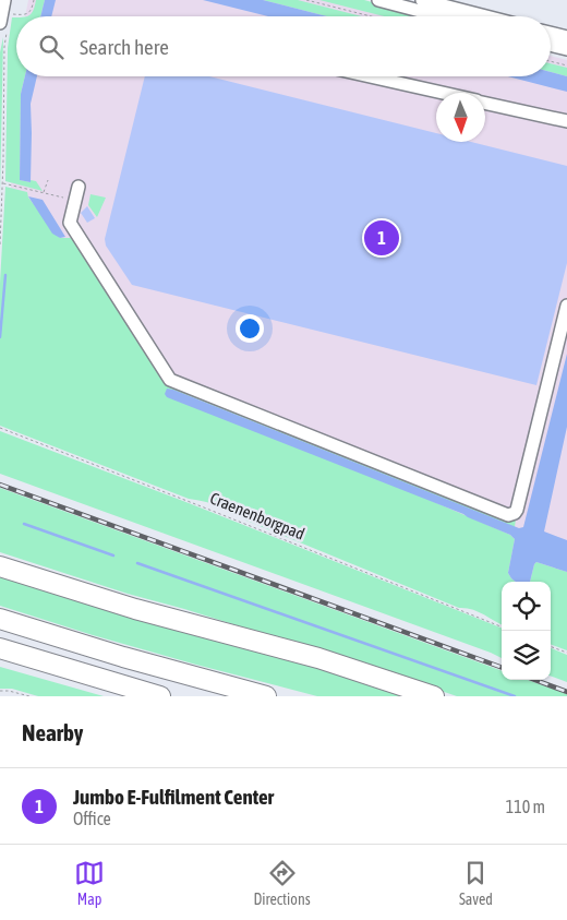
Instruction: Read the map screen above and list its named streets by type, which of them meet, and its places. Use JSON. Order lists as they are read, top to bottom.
{
  "streets": {
    "path": ["Craenenborgpad"]
  },
  "north": "bottom",
  "page": {
    "search": "Search here",
    "pins": "1",
    "heading": "Nearby",
    "list": [
      {
        "mark": "1",
        "name": "Jumbo E-Fulfilment Center",
        "note": "Office",
        "value": "110 m"
      }
    ],
    "nav": ["Map", "Directions", "Saved"]
  }
}
